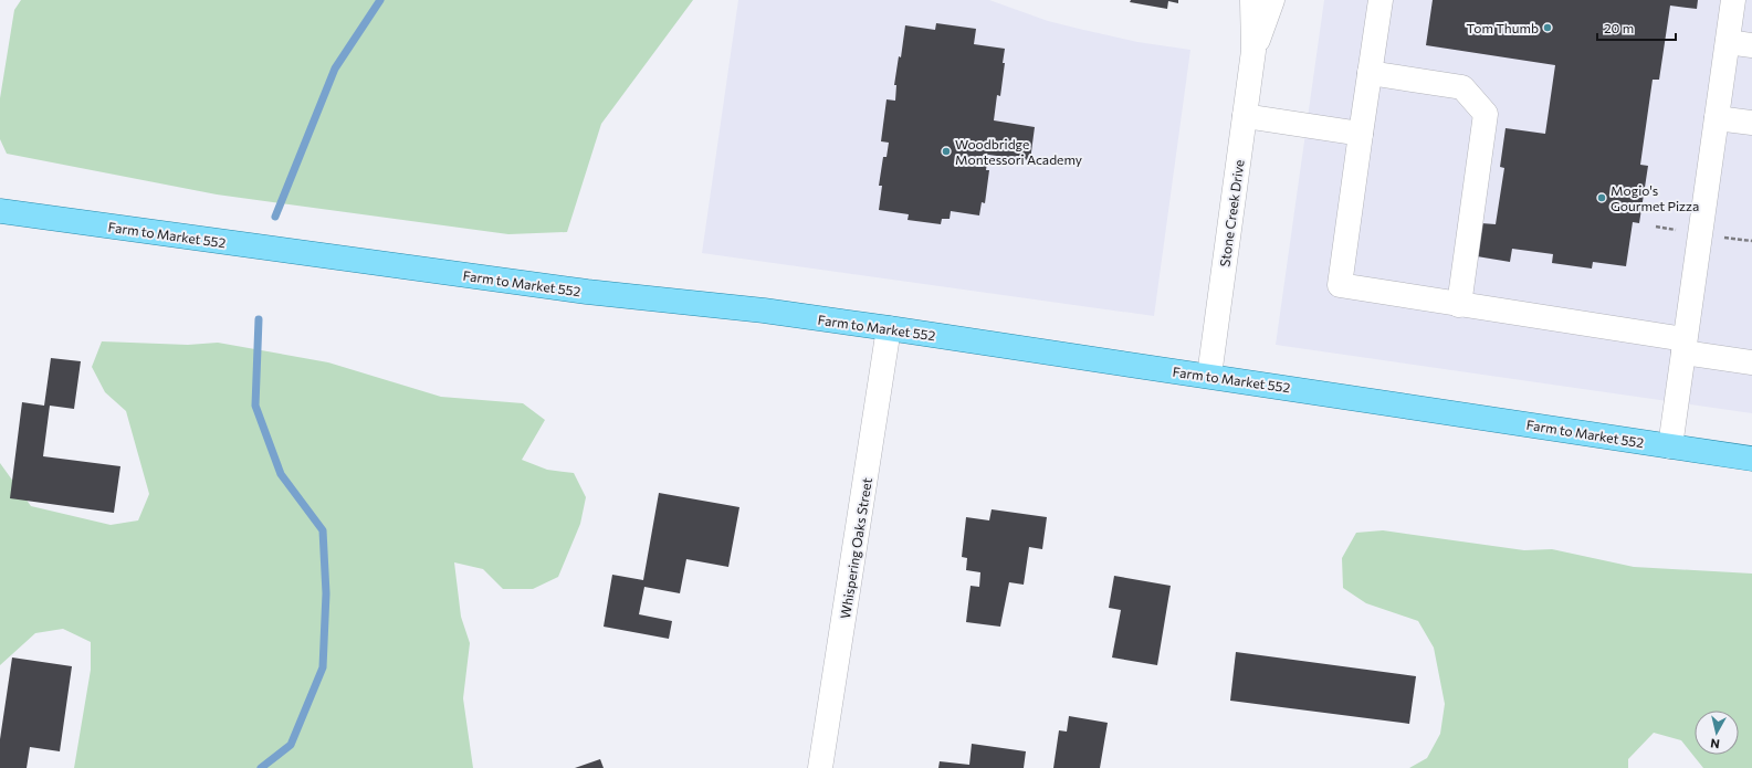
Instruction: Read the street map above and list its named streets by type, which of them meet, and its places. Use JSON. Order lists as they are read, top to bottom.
{
  "streets": {
    "main road": ["Farm to Market 552"],
    "street": ["Stone Creek Drive", "Whispering Oaks Street"]
  },
  "crossings": [
    ["Stone Creek Drive", "Farm to Market 552"],
    ["Farm to Market 552", "Whispering Oaks Street"]
  ],
  "places": ["Tom Thumb", "Woodbridge Montessori Academy", "Mogio's Gourmet Pizza"],
  "scale_bar": "20 m",
  "north": "bottom"
}
